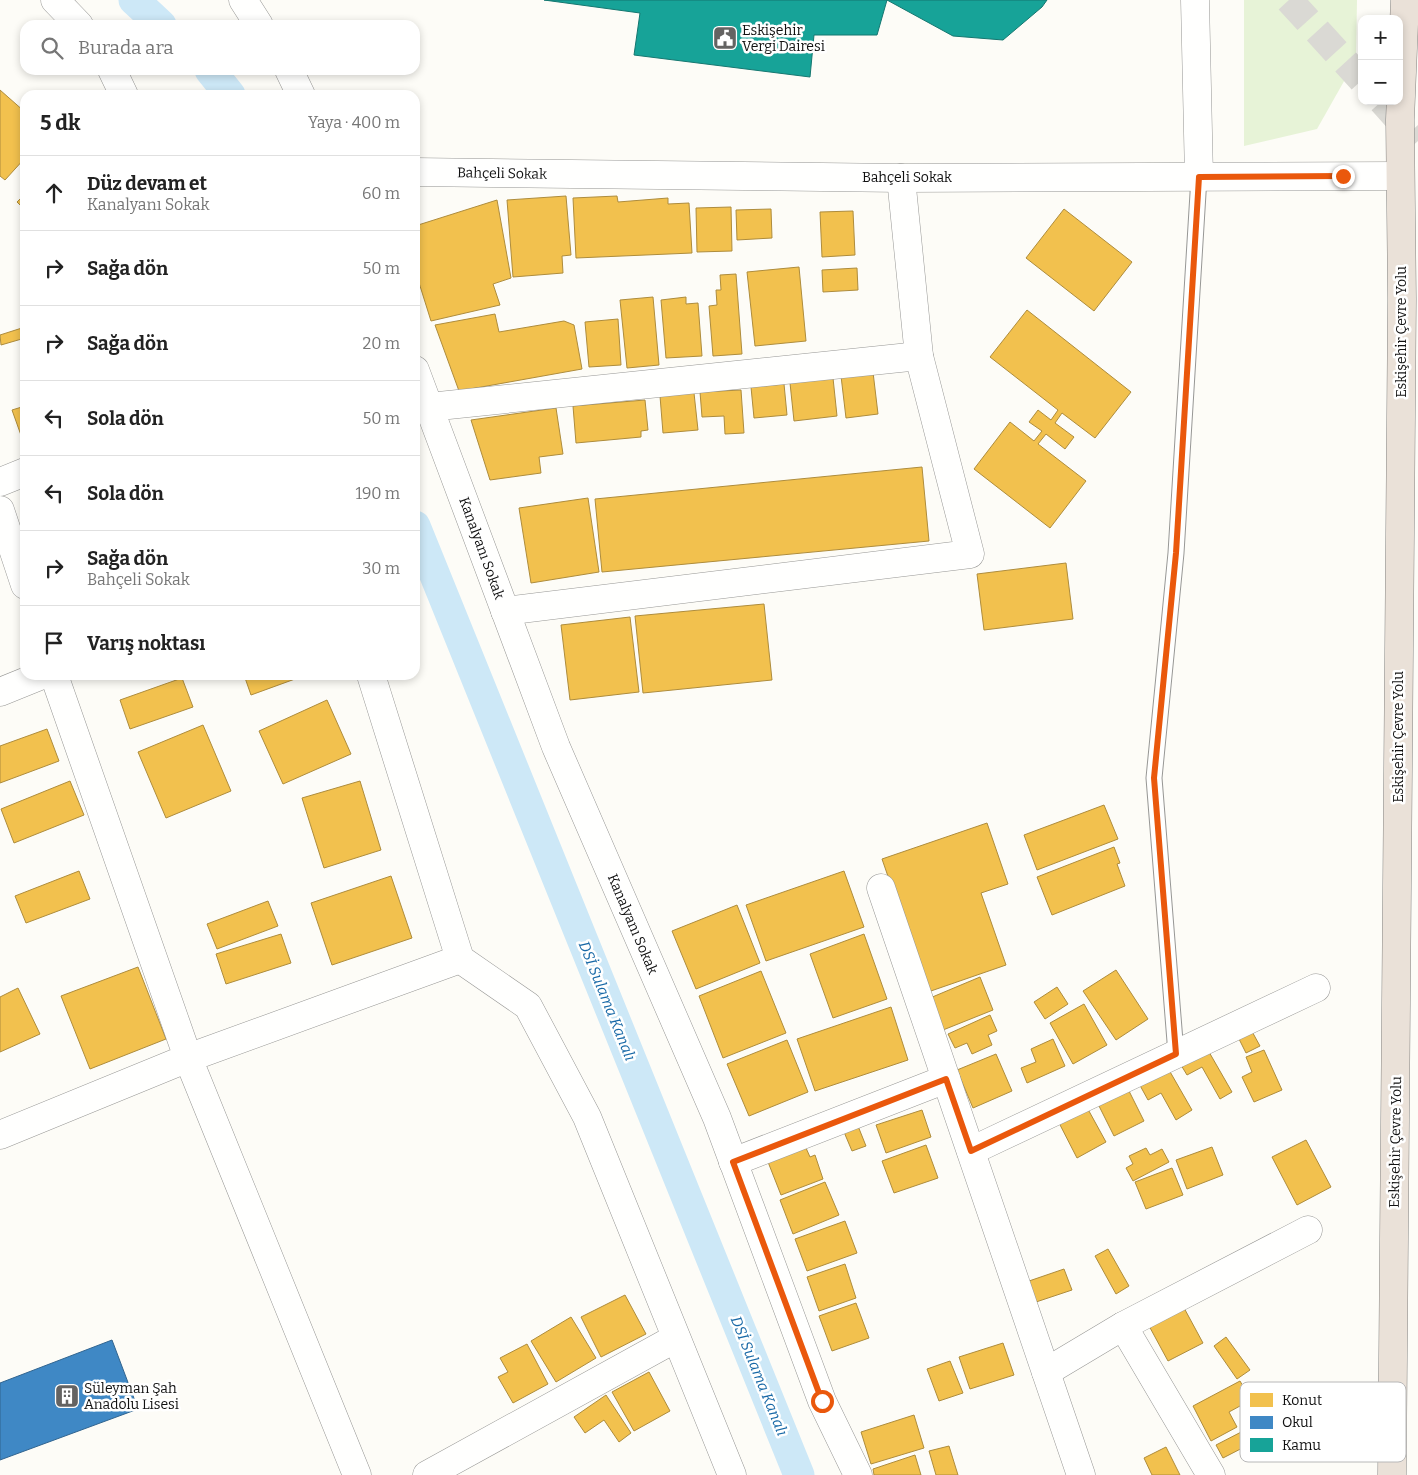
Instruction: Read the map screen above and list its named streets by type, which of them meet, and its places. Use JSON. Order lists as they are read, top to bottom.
{
  "streets": {
    "highway": ["Eskişehir Çevre Yolu"],
    "street": ["Bahçeli Sokak", "Kanalyanı Sokak"]
  },
  "crossings": [
    ["Bahçeli Sokak", "Eskişehir Çevre Yolu"]
  ],
  "water": ["DSİ Sulama Kanalı"],
  "places": {
    "public building": ["Eskişehir Vergi Dairesi"],
    "building": ["Süleyman Şah Anadolu Lisesi"]
  },
  "legend": ["Konut", "Okul", "Kamu"],
  "page": {
    "map_buttons": ["+", "−"],
    "search": "Burada ara",
    "heading": ["5 dk", "Yaya · 400 m"],
    "list": [
      ["Düz devam et", "Kanalyanı Sokak", "60 m"],
      ["Sağa dön", "50 m"],
      ["Sağa dön", "20 m"],
      ["Sola dön", "50 m"],
      ["Sola dön", "190 m"],
      ["Sağa dön", "Bahçeli Sokak", "30 m"],
      "Varış noktası"
    ]
  }
}
